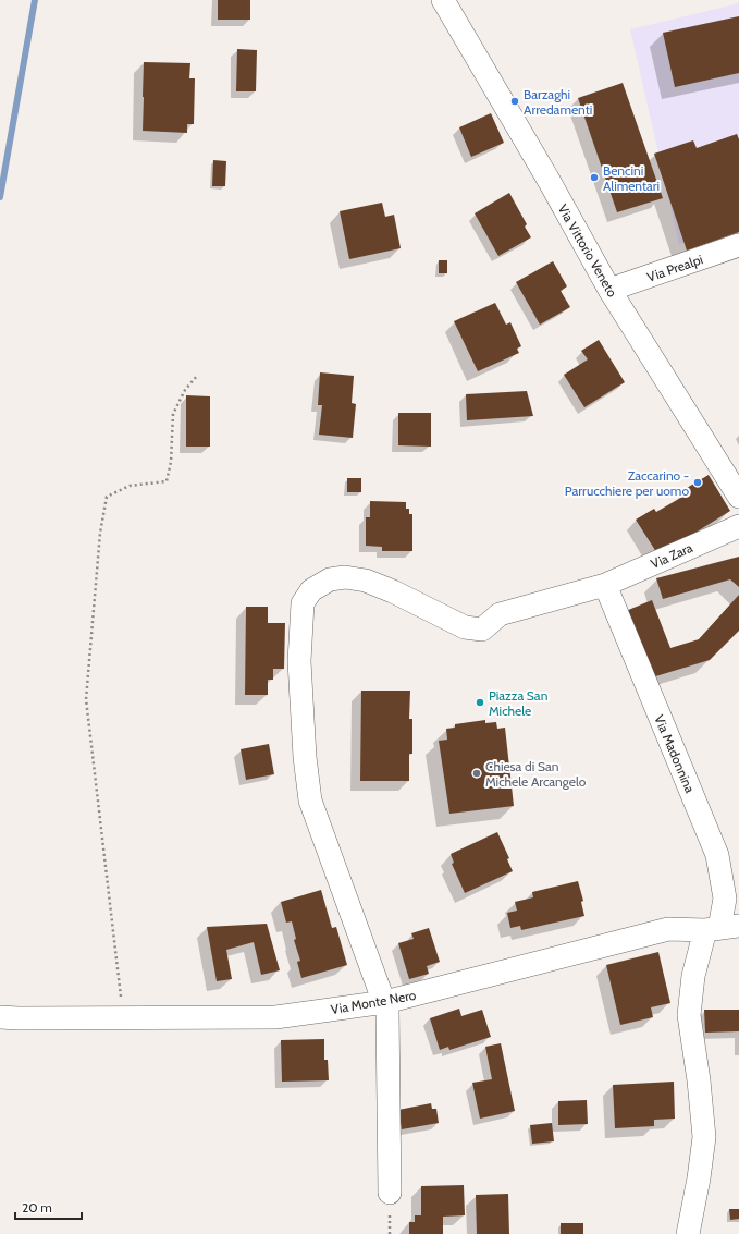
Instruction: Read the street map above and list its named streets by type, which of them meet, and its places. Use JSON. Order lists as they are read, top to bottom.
{
  "streets": {
    "street": [
      "Via Vittorio Veneto",
      "Via Prealpi",
      "Via Zara",
      "Via Madonnina",
      "Via Monte Nero"
    ]
  },
  "crossings": [
    ["Via Vittorio Veneto", "Via Prealpi"],
    ["Via Zara", "Via Madonnina"],
    ["Via Zara", "Via Monte Nero"],
    ["Via Madonnina", "Via Monte Nero"]
  ],
  "places": [
    "Barzaghi Arredamenti",
    "Bencini Alimentari",
    "Zaccarino - Parrucchiere per uomo",
    "Piazza San Michele",
    "Chiesa di San Michele Arcangelo"
  ],
  "scale_bar": "20 m"
}
